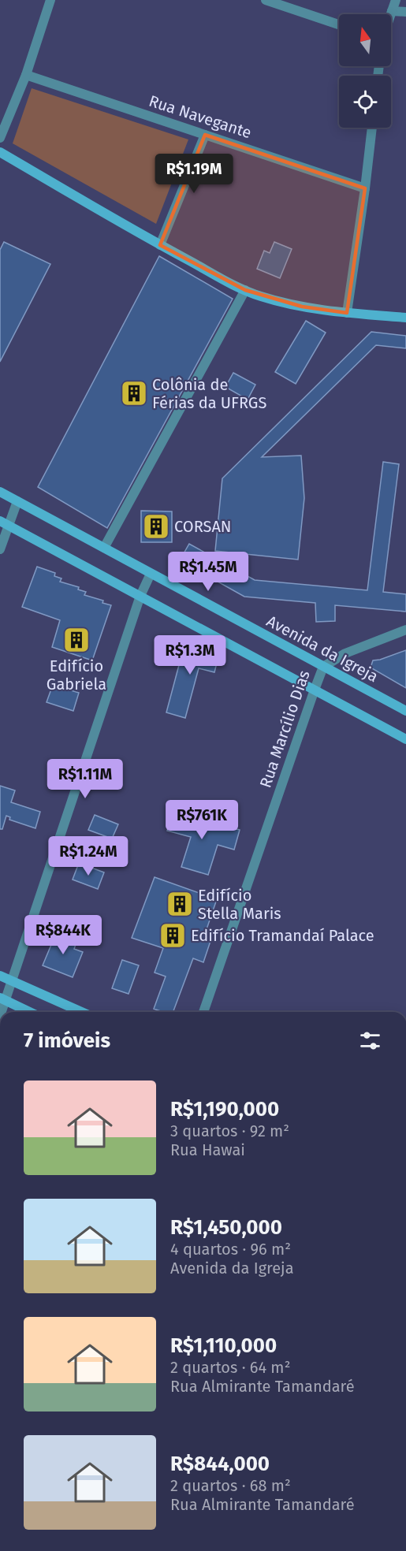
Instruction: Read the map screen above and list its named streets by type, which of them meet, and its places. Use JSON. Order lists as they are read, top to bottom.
{
  "streets": {
    "main road": ["Avenida da Igreja"],
    "street": ["Rua Navegante", "Rua Marcílio Dias"]
  },
  "crossings": [
    ["Avenida da Igreja", "Rua Marcílio Dias"]
  ],
  "places": {
    "building": [
      "Colônia de Férias da UFRGS",
      "CORSAN",
      "Edifício Gabriela",
      "Edifício Stella Maris",
      "Edifício Tramandaí Palace"
    ]
  },
  "north": "top",
  "page": {
    "price": [
      "R$1.19M",
      "R$1.45M",
      "R$1.3M",
      "R$1.11M",
      "R$761K",
      "R$1.24M",
      "R$844K"
    ],
    "heading": "7 imóveis",
    "list": [
      {
        "name": "R$1,190,000",
        "note": "3 quartos · 92 m² · Rua Hawai"
      },
      {
        "name": "R$1,450,000",
        "note": "4 quartos · 96 m² · Avenida da Igreja"
      },
      {
        "name": "R$1,110,000",
        "note": "2 quartos · 64 m² · Rua Almirante Tamandaré"
      },
      {
        "name": "R$844,000",
        "note": "2 quartos · 68 m² · Rua Almirante Tamandaré"
      }
    ]
  }
}
